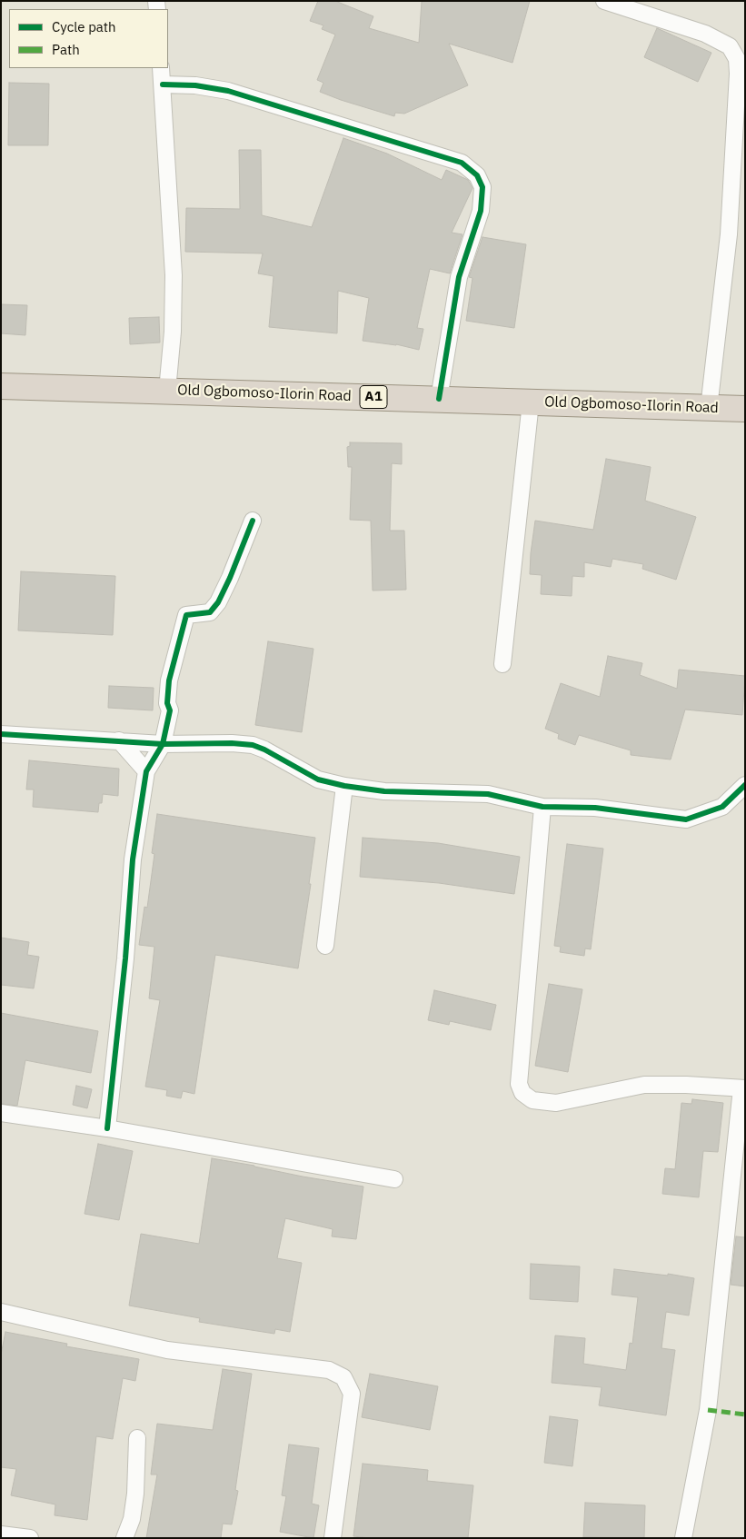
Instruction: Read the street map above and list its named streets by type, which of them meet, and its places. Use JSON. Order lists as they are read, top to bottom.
{
  "streets": {
    "highway": ["Old Ogbomoso-Ilorin Road", "A1"]
  },
  "legend": ["Cycle path", "Path"]
}
